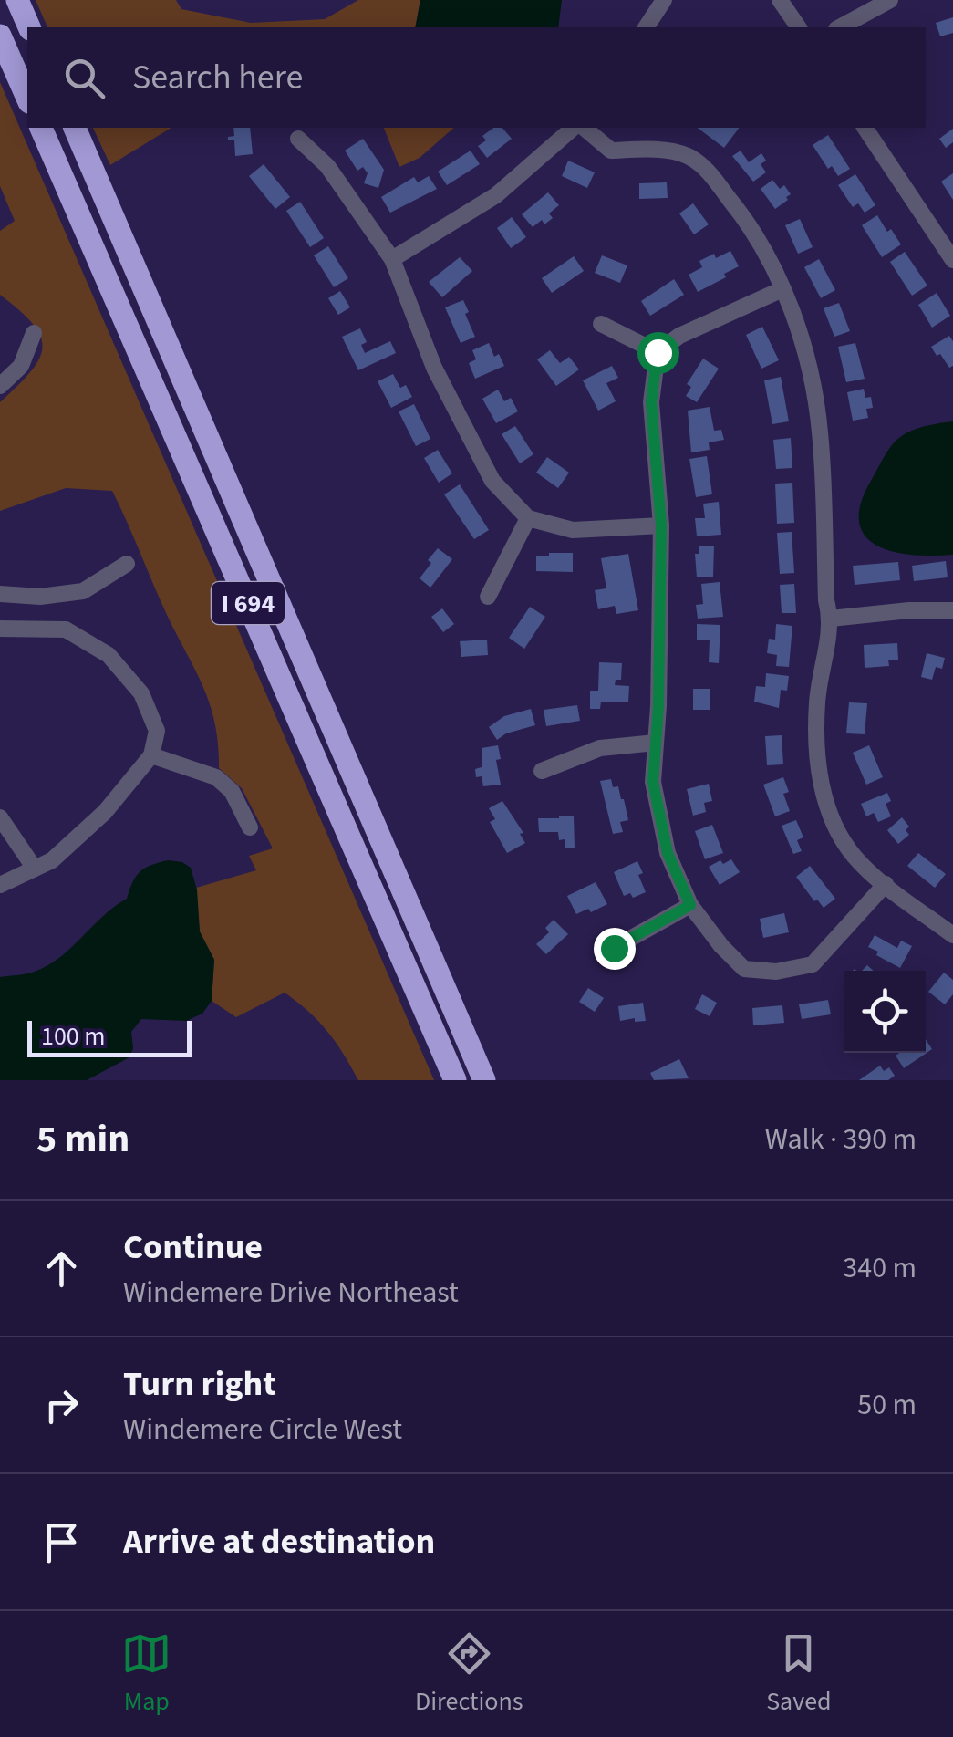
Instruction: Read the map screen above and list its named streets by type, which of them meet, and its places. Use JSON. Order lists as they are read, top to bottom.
{
  "streets": {
    "highway": ["I 694"]
  },
  "scale_bar": "100 m",
  "page": {
    "search": "Search here",
    "scale": "100 m",
    "heading": ["5 min", "Walk · 390 m"],
    "list": [
      ["Continue", "Windemere Drive Northeast", "340 m"],
      ["Turn right", "Windemere Circle West", "50 m"],
      "Arrive at destination"
    ],
    "nav": ["Map", "Directions", "Saved"]
  }
}
